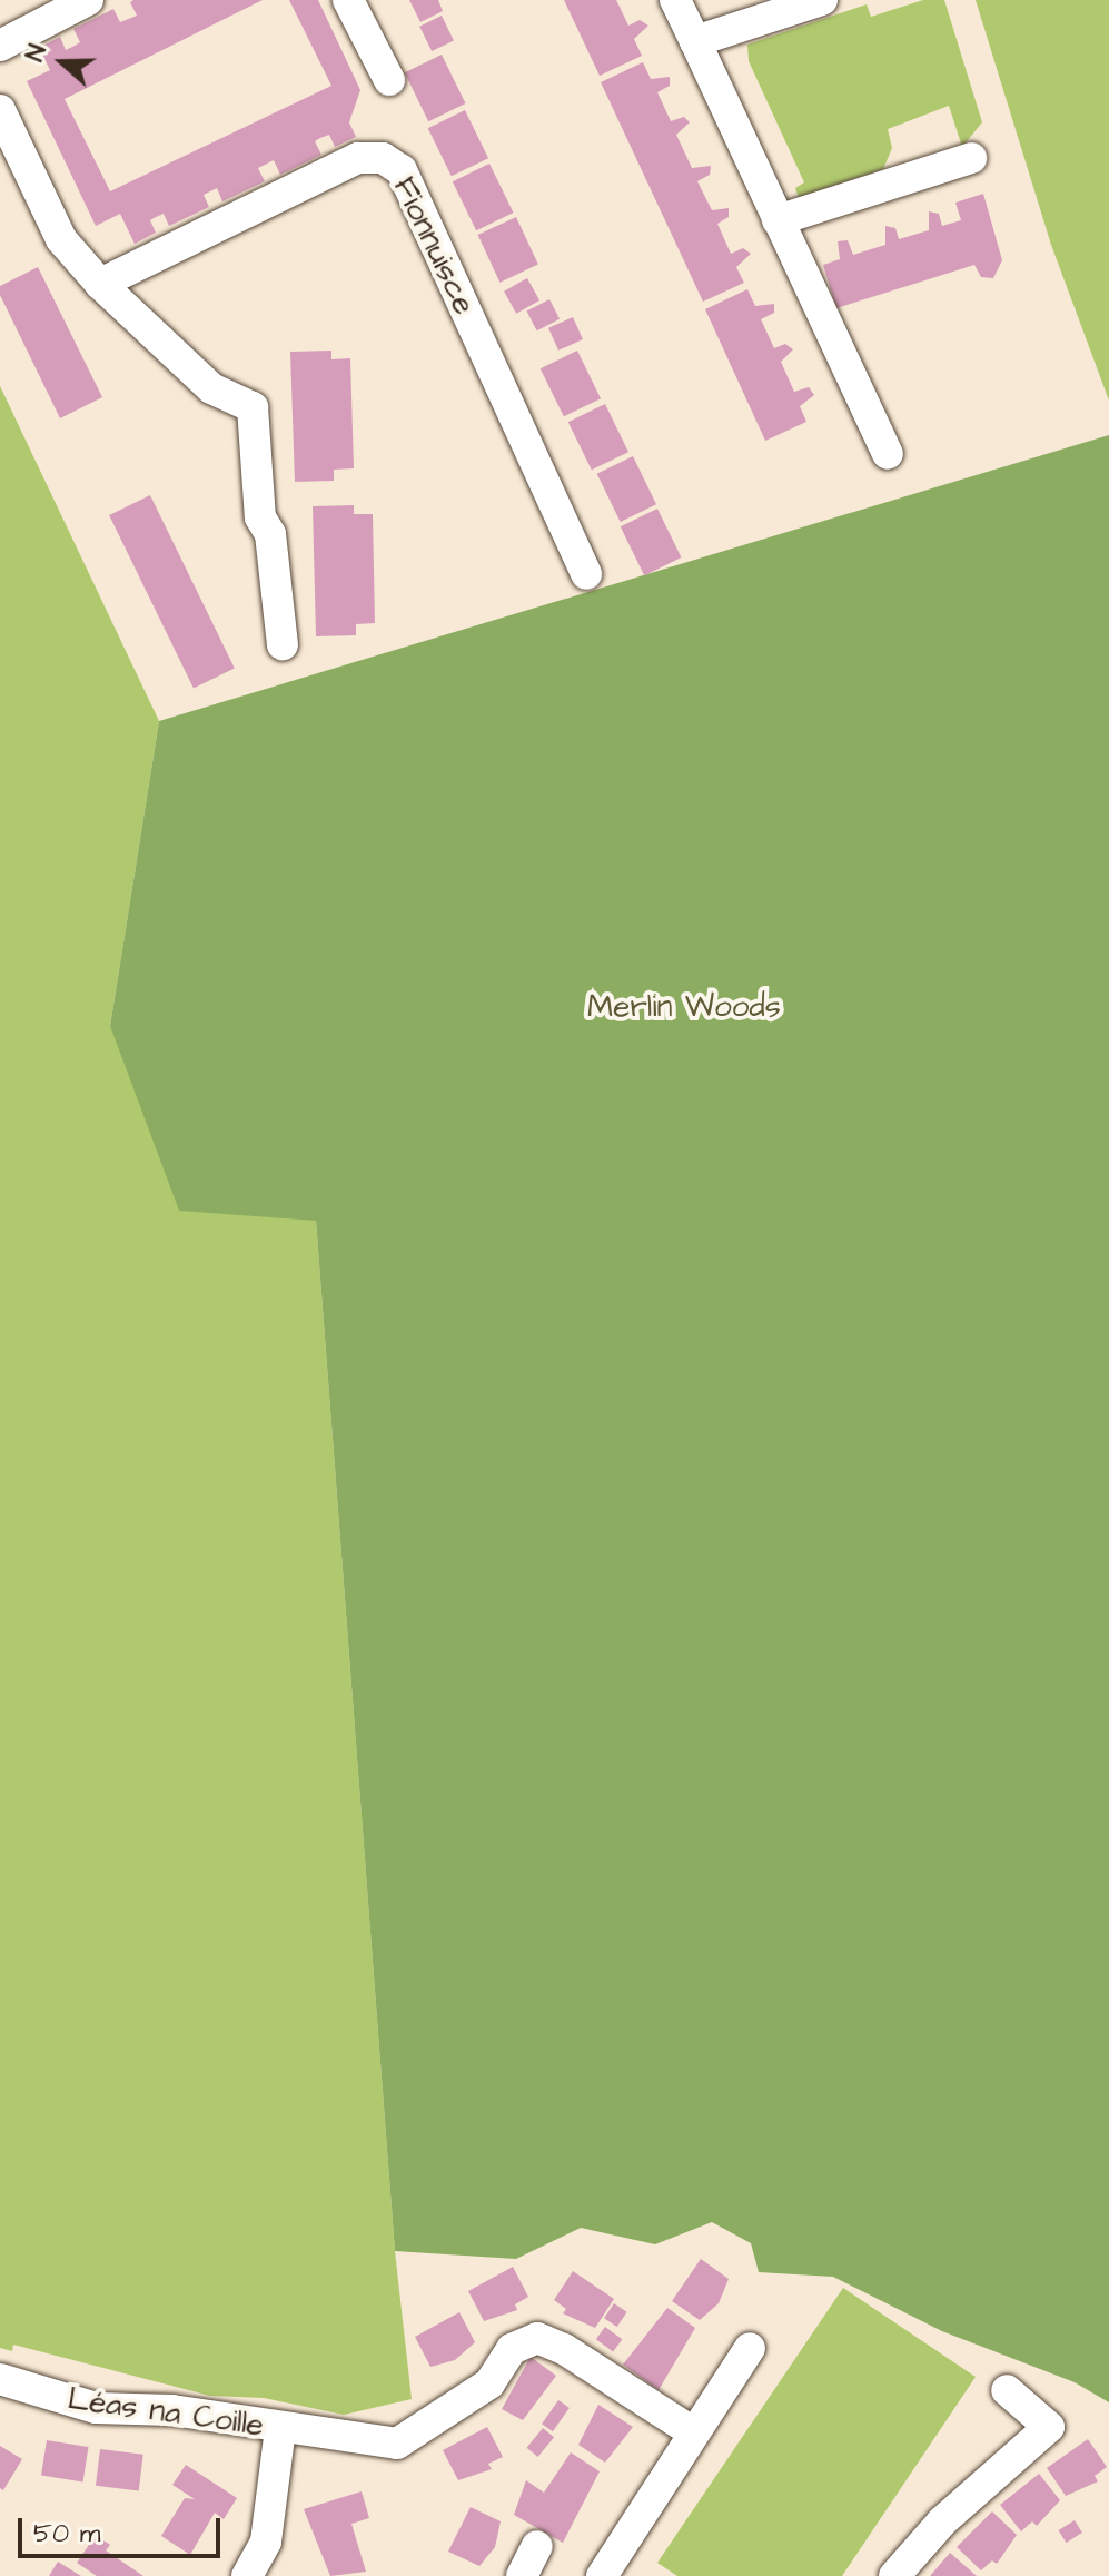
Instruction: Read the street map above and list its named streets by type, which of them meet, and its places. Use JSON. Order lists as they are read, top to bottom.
{
  "streets": {
    "street": ["Fionnuisce", "Léas na Coille"]
  },
  "parks": ["Merlin Woods"],
  "scale_bar": "50 m",
  "north": "left"
}
